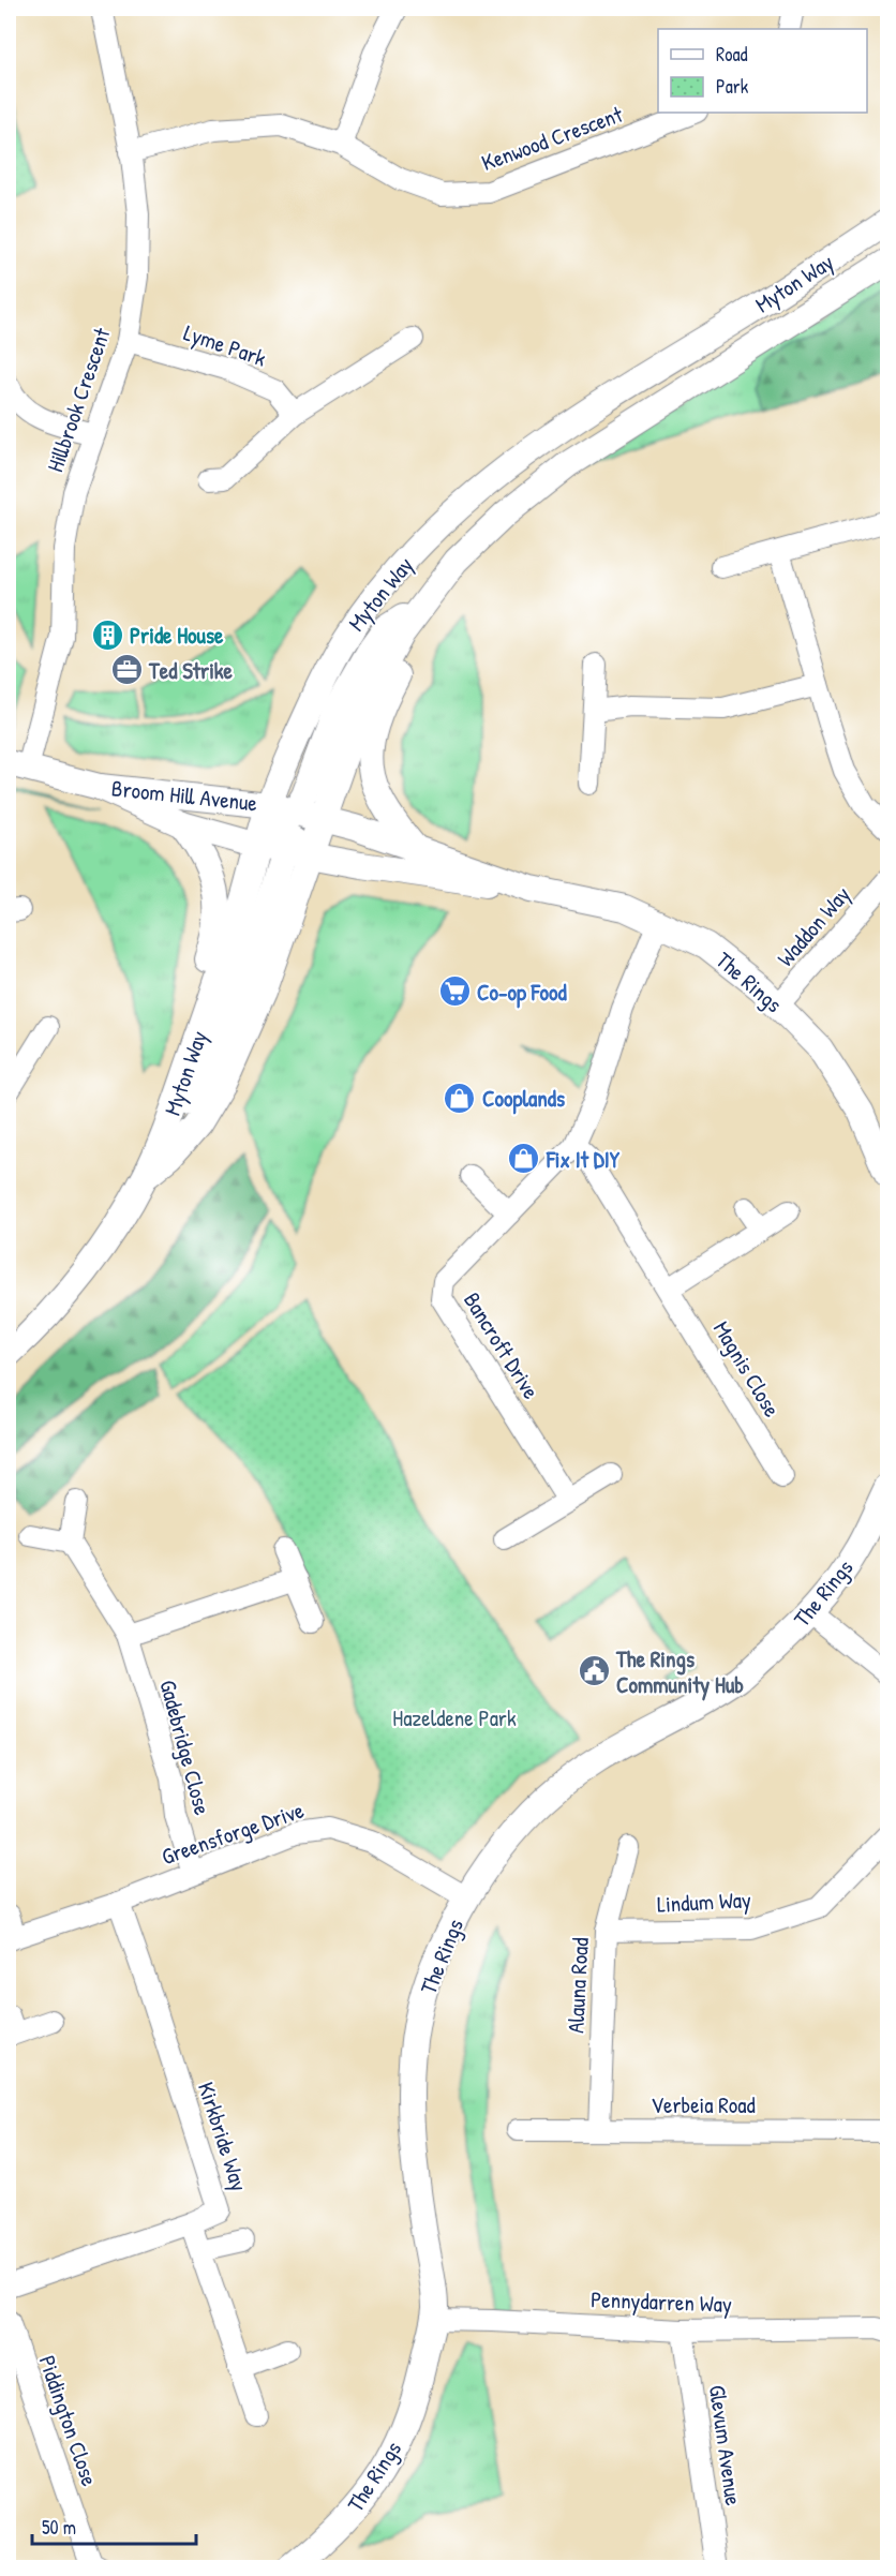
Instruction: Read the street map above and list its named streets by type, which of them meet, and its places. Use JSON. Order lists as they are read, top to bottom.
{
  "streets": {
    "street": [
      "Kenwood Crescent",
      "Myton Way",
      "Lyme Park",
      "Hillbrook Crescent",
      "Broom Hill Avenue",
      "Waddon Way",
      "The Rings",
      "Bancroft Drive",
      "Magnis Close",
      "Gadebridge Close",
      "Greensforge Drive",
      "Lindum Way",
      "Alauna Road",
      "Verbeia Road",
      "Kirkbride Way",
      "Pennydarren Way",
      "Piddington Close",
      "Glevum Avenue"
    ]
  },
  "crossings": [
    ["Kenwood Crescent", "Hillbrook Crescent"],
    ["Myton Way", "Broom Hill Avenue"],
    ["Myton Way", "The Rings"],
    ["Lyme Park", "Hillbrook Crescent"],
    ["Hillbrook Crescent", "Broom Hill Avenue"],
    ["Broom Hill Avenue", "The Rings"],
    ["Waddon Way", "The Rings"],
    ["The Rings", "Bancroft Drive"],
    ["The Rings", "Greensforge Drive"],
    ["The Rings", "Pennydarren Way"],
    ["Bancroft Drive", "Magnis Close"],
    ["Gadebridge Close", "Greensforge Drive"],
    ["Greensforge Drive", "Kirkbride Way"],
    ["Lindum Way", "Alauna Road"],
    ["Alauna Road", "Verbeia Road"],
    ["Pennydarren Way", "Glevum Avenue"]
  ],
  "parks": ["Hazeldene Park"],
  "places": {
    "building": ["Pride House"],
    "office": ["Ted Strike"],
    "supermarket": ["Co-op Food"],
    "shop": ["Cooplands", "Fix It DIY"],
    "public building": ["The Rings Community Hub"]
  },
  "legend": ["Road", "Park"],
  "scale_bar": "50 m"
}
